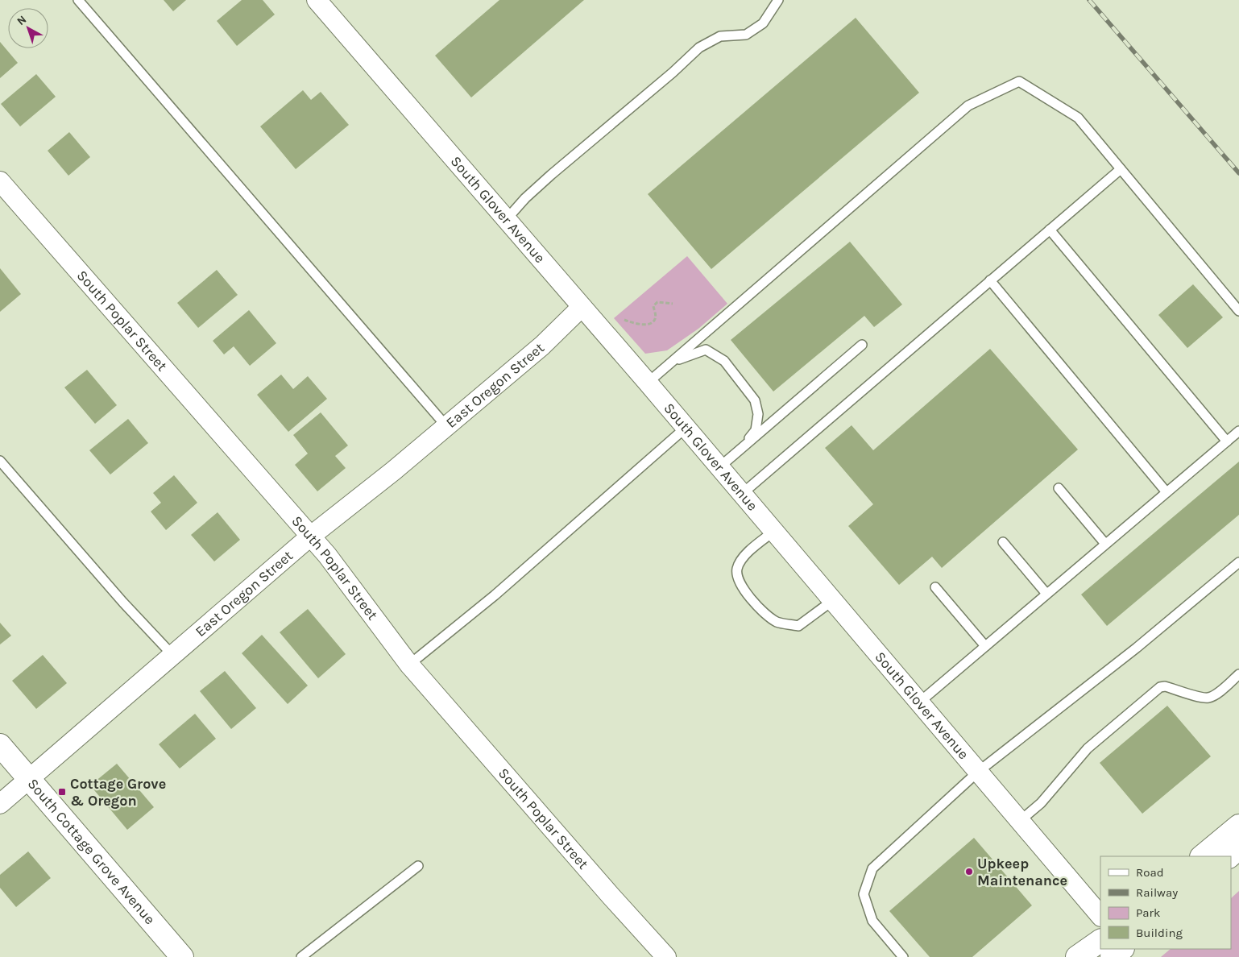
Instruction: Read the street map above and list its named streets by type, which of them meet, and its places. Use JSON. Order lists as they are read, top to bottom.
{
  "streets": {
    "street": [
      "South Glover Avenue",
      "South Poplar Street",
      "East Oregon Street",
      "South Cottage Grove Avenue"
    ]
  },
  "crossings": [
    ["South Glover Avenue", "East Oregon Street"],
    ["South Poplar Street", "East Oregon Street"],
    ["East Oregon Street", "South Cottage Grove Avenue"]
  ],
  "places": {
    "transit": ["Cottage Grove & Oregon"],
    "other": ["Upkeep Maintenance"]
  },
  "legend": [
    "Road",
    "Railway",
    "Park",
    "Building"
  ],
  "north": "top left"
}
